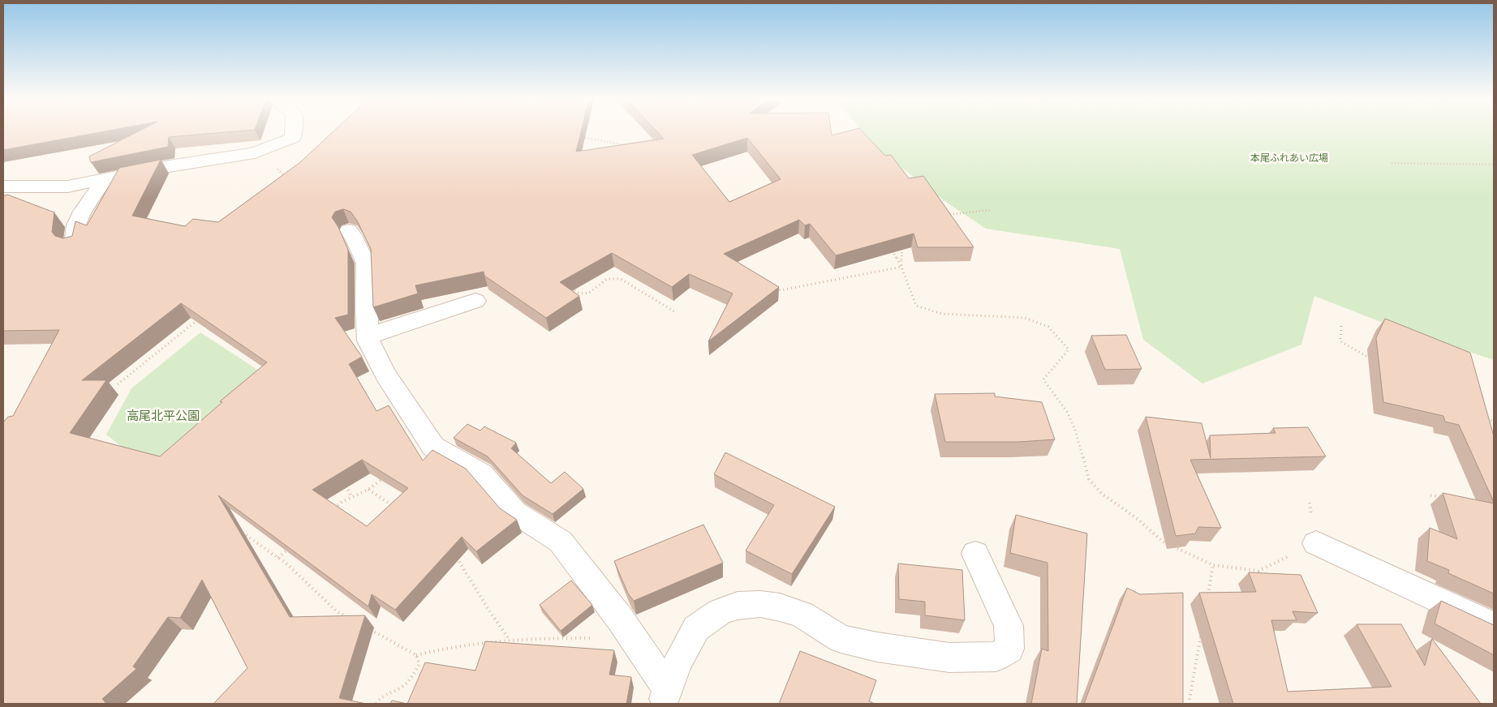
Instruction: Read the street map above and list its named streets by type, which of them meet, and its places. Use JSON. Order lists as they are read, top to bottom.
{
  "parks": ["本尾ふれあい広場", "高尾北平公園"]
}
